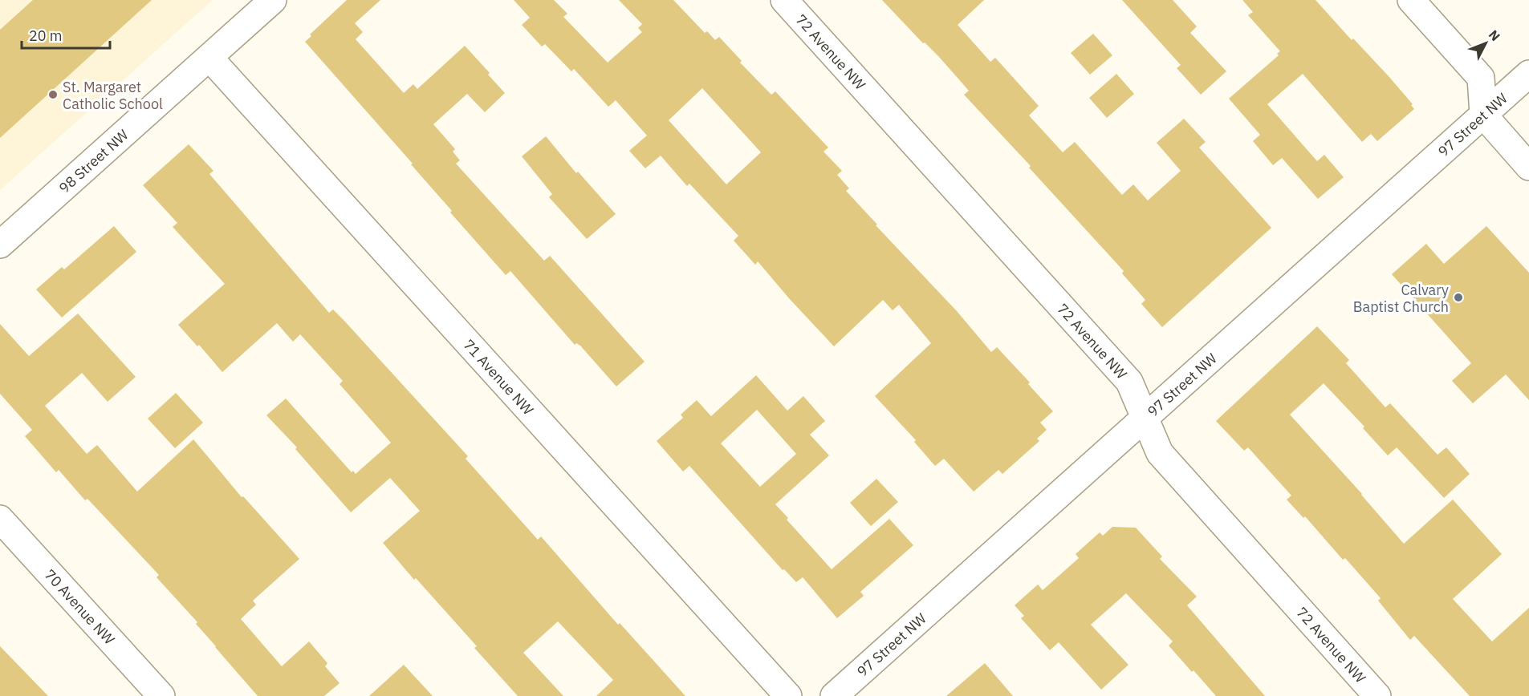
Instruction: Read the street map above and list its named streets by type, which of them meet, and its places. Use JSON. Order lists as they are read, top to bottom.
{
  "streets": {
    "street": [
      "72 Avenue NW",
      "97 Street NW",
      "98 Street NW",
      "71 Avenue NW",
      "70 Avenue NW"
    ]
  },
  "crossings": [
    ["72 Avenue NW", "97 Street NW"],
    ["98 Street NW", "71 Avenue NW"]
  ],
  "places": ["St. Margaret Catholic School", "Calvary Baptist Church"],
  "scale_bar": "20 m",
  "north": "top right"
}
